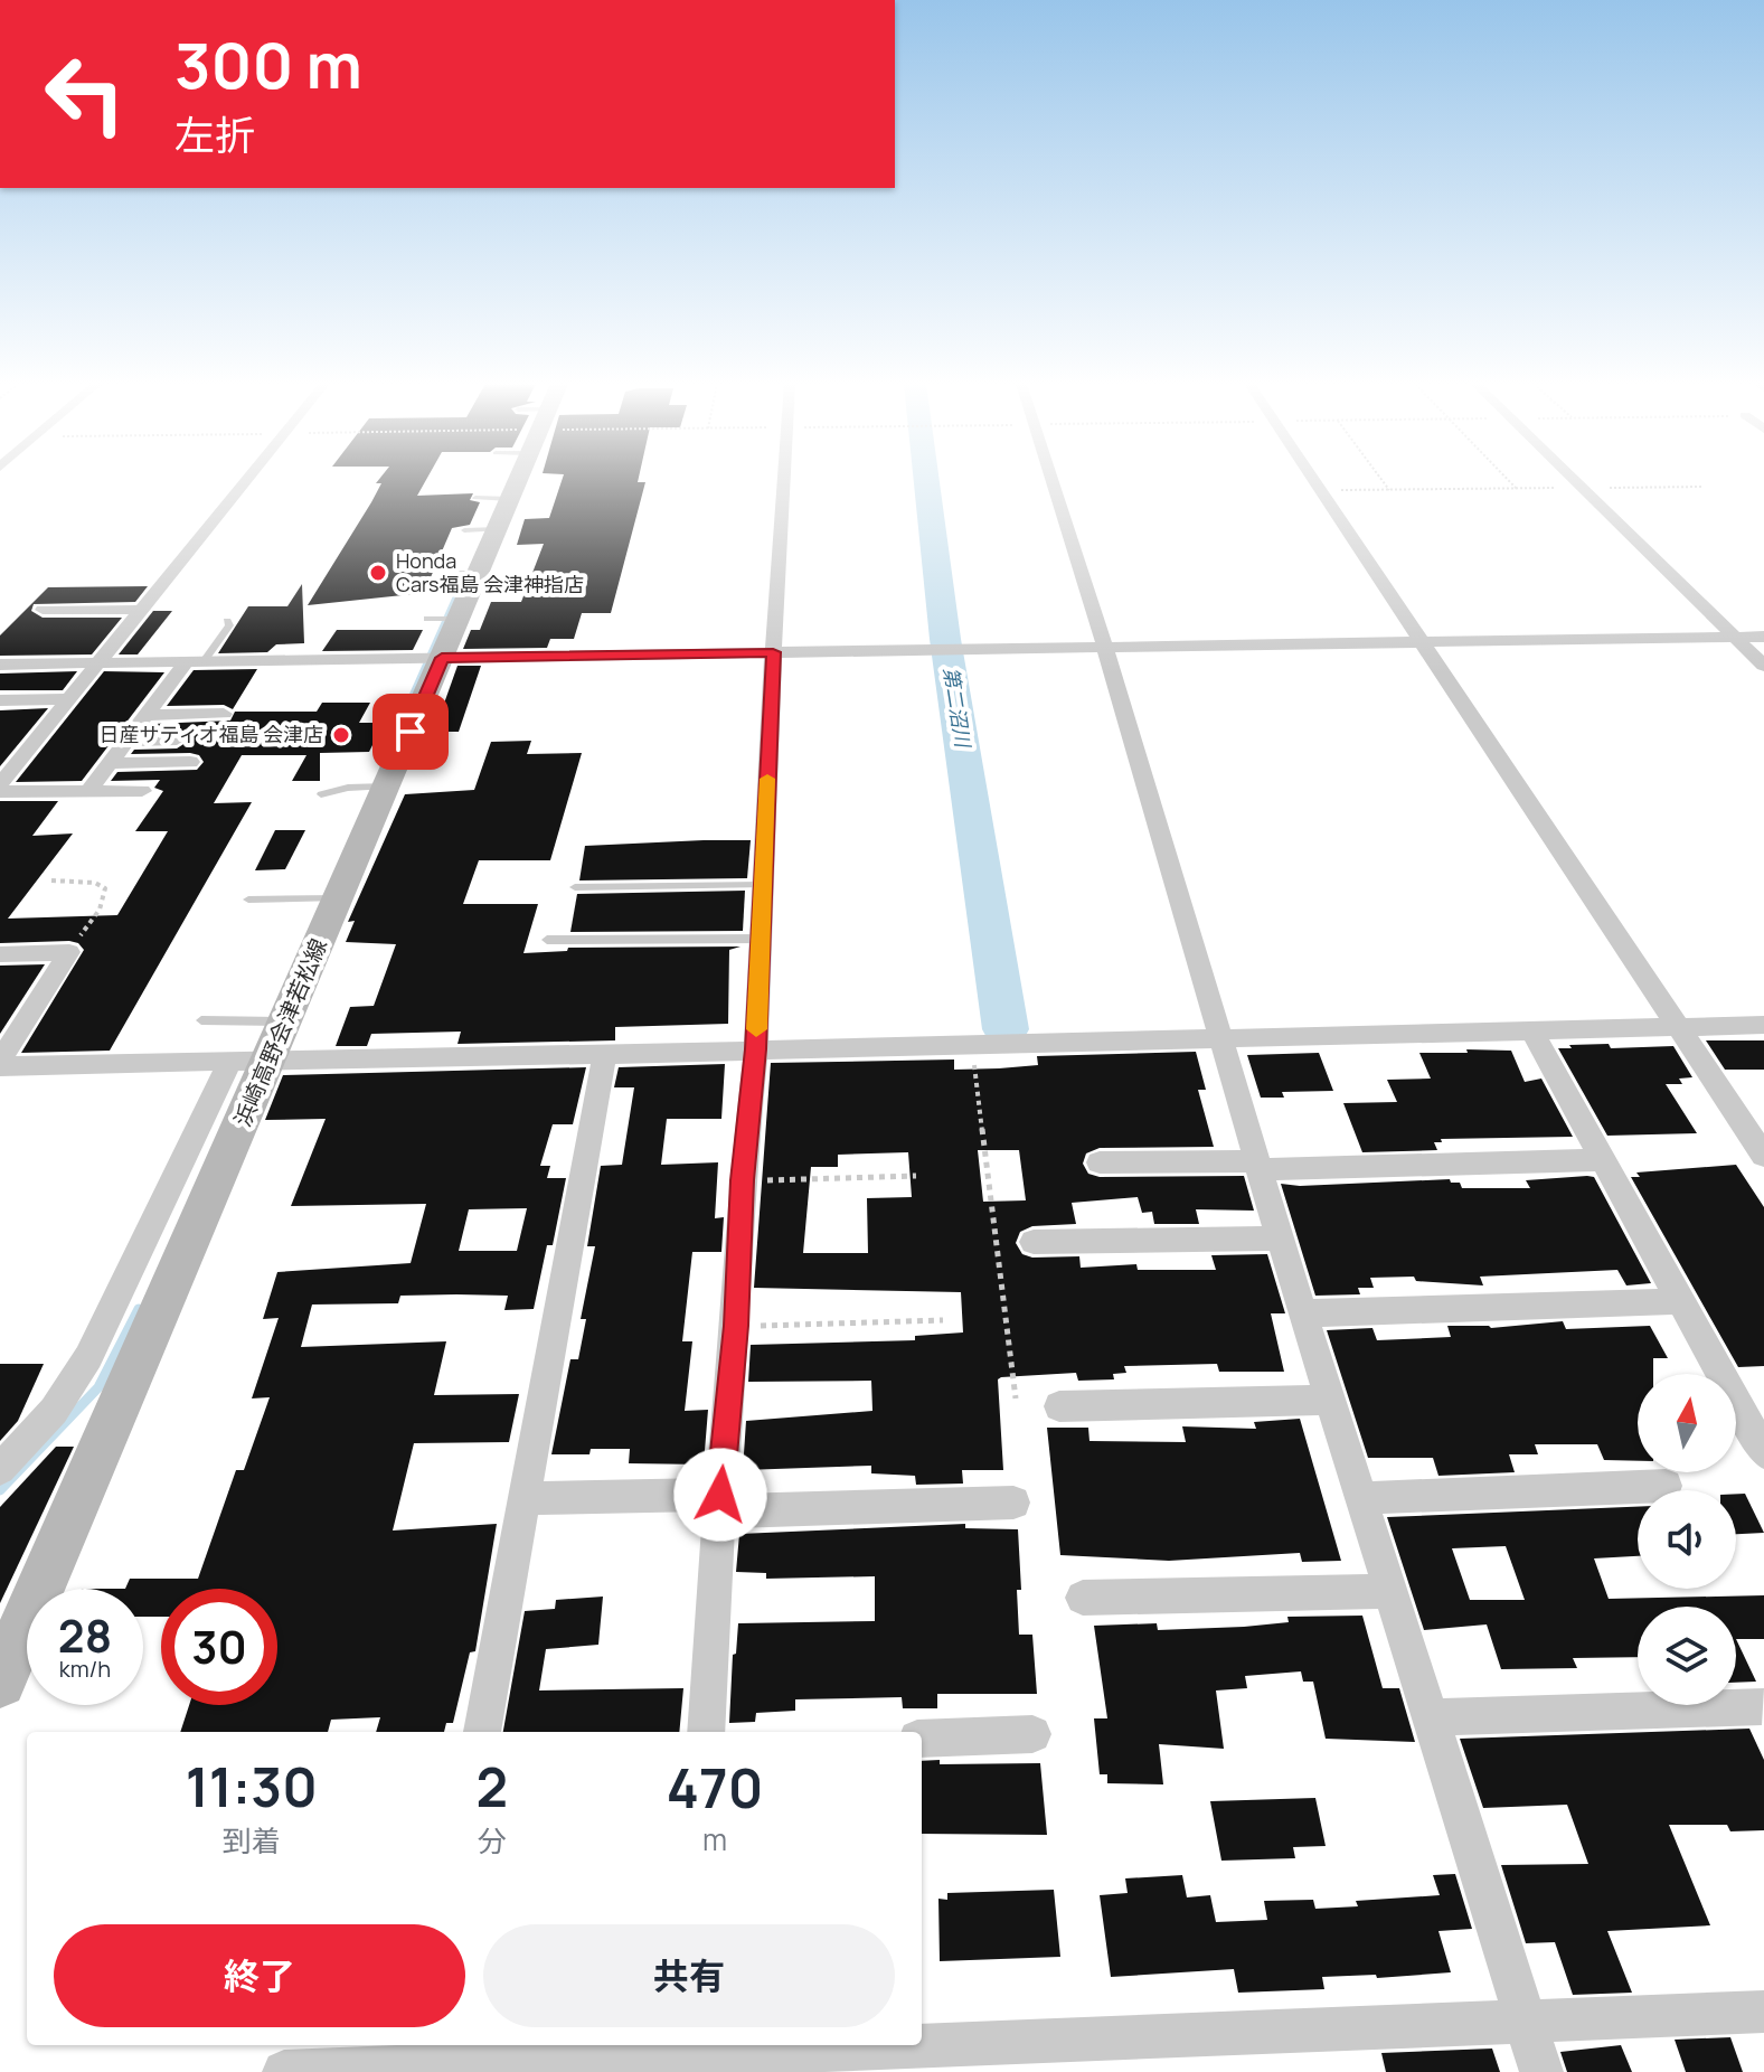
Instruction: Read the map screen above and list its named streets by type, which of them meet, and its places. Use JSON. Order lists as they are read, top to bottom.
{
  "streets": {
    "main road": ["浜崎高野会津若松線"]
  },
  "water": ["第二沼川"],
  "places": ["Honda Cars福島 会津神指店", "日産サティオ福島 会津店"],
  "north": "top",
  "page": {
    "turn": ["300 m", "左折"],
    "speed": "28 km/h",
    "limit": "30",
    "eta": [
      "11:30",
      "到着",
      "2",
      "分",
      "470",
      "m"
    ],
    "buttons": ["終了", "共有"]
  }
}
